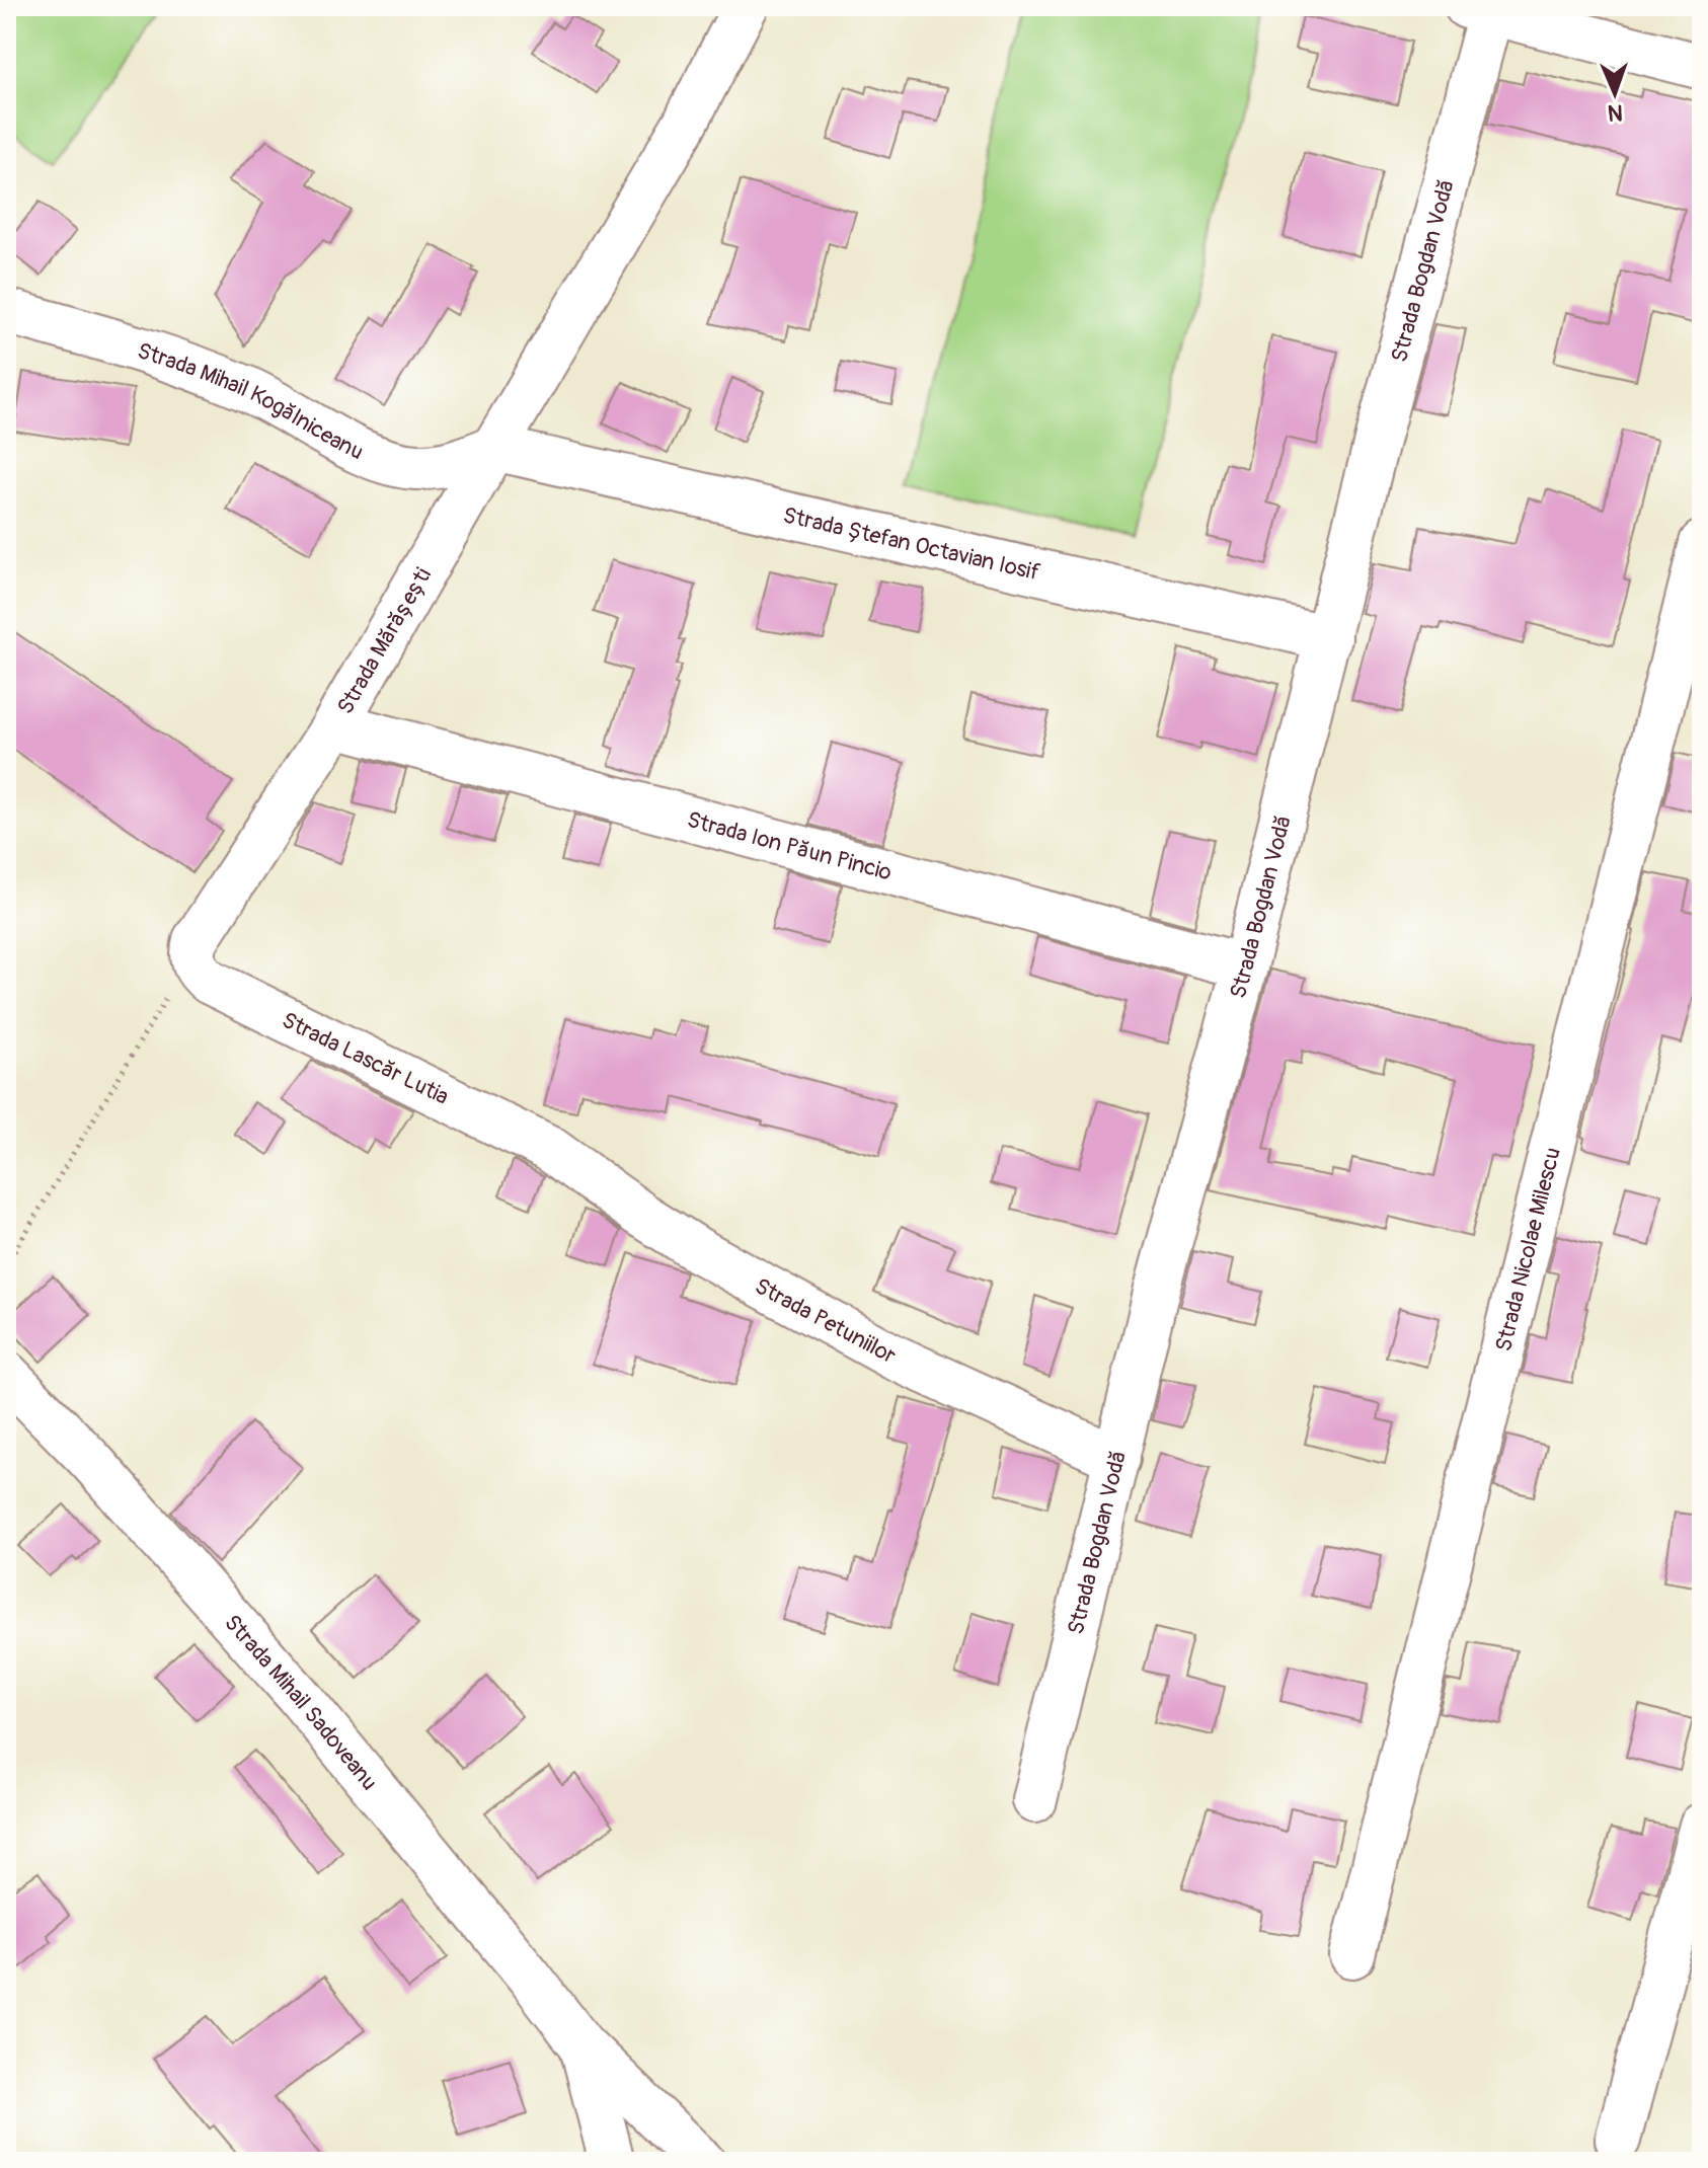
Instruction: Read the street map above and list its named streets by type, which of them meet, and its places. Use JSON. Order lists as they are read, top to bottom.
{
  "streets": {
    "street": [
      "Strada Bogdan Vodă",
      "Strada Mihail Kogălniceanu",
      "Strada Ștefan Octavian Iosif",
      "Strada Mărășești",
      "Strada Ion Păun Pincio",
      "Strada Lascăr Lutia",
      "Strada Nicolae Milescu",
      "Strada Petuniilor",
      "Strada Mihail Sadoveanu"
    ]
  },
  "crossings": [
    ["Strada Bogdan Vodă", "Strada Ștefan Octavian Iosif"],
    ["Strada Bogdan Vodă", "Strada Ion Păun Pincio"],
    ["Strada Bogdan Vodă", "Strada Petuniilor"],
    ["Strada Mihail Kogălniceanu", "Strada Ștefan Octavian Iosif"],
    ["Strada Mihail Kogălniceanu", "Strada Mărășești"],
    ["Strada Ștefan Octavian Iosif", "Strada Mărășești"],
    ["Strada Mărășești", "Strada Ion Păun Pincio"],
    ["Strada Mărășești", "Strada Lascăr Lutia"],
    ["Strada Lascăr Lutia", "Strada Petuniilor"]
  ],
  "north": "bottom"
}
